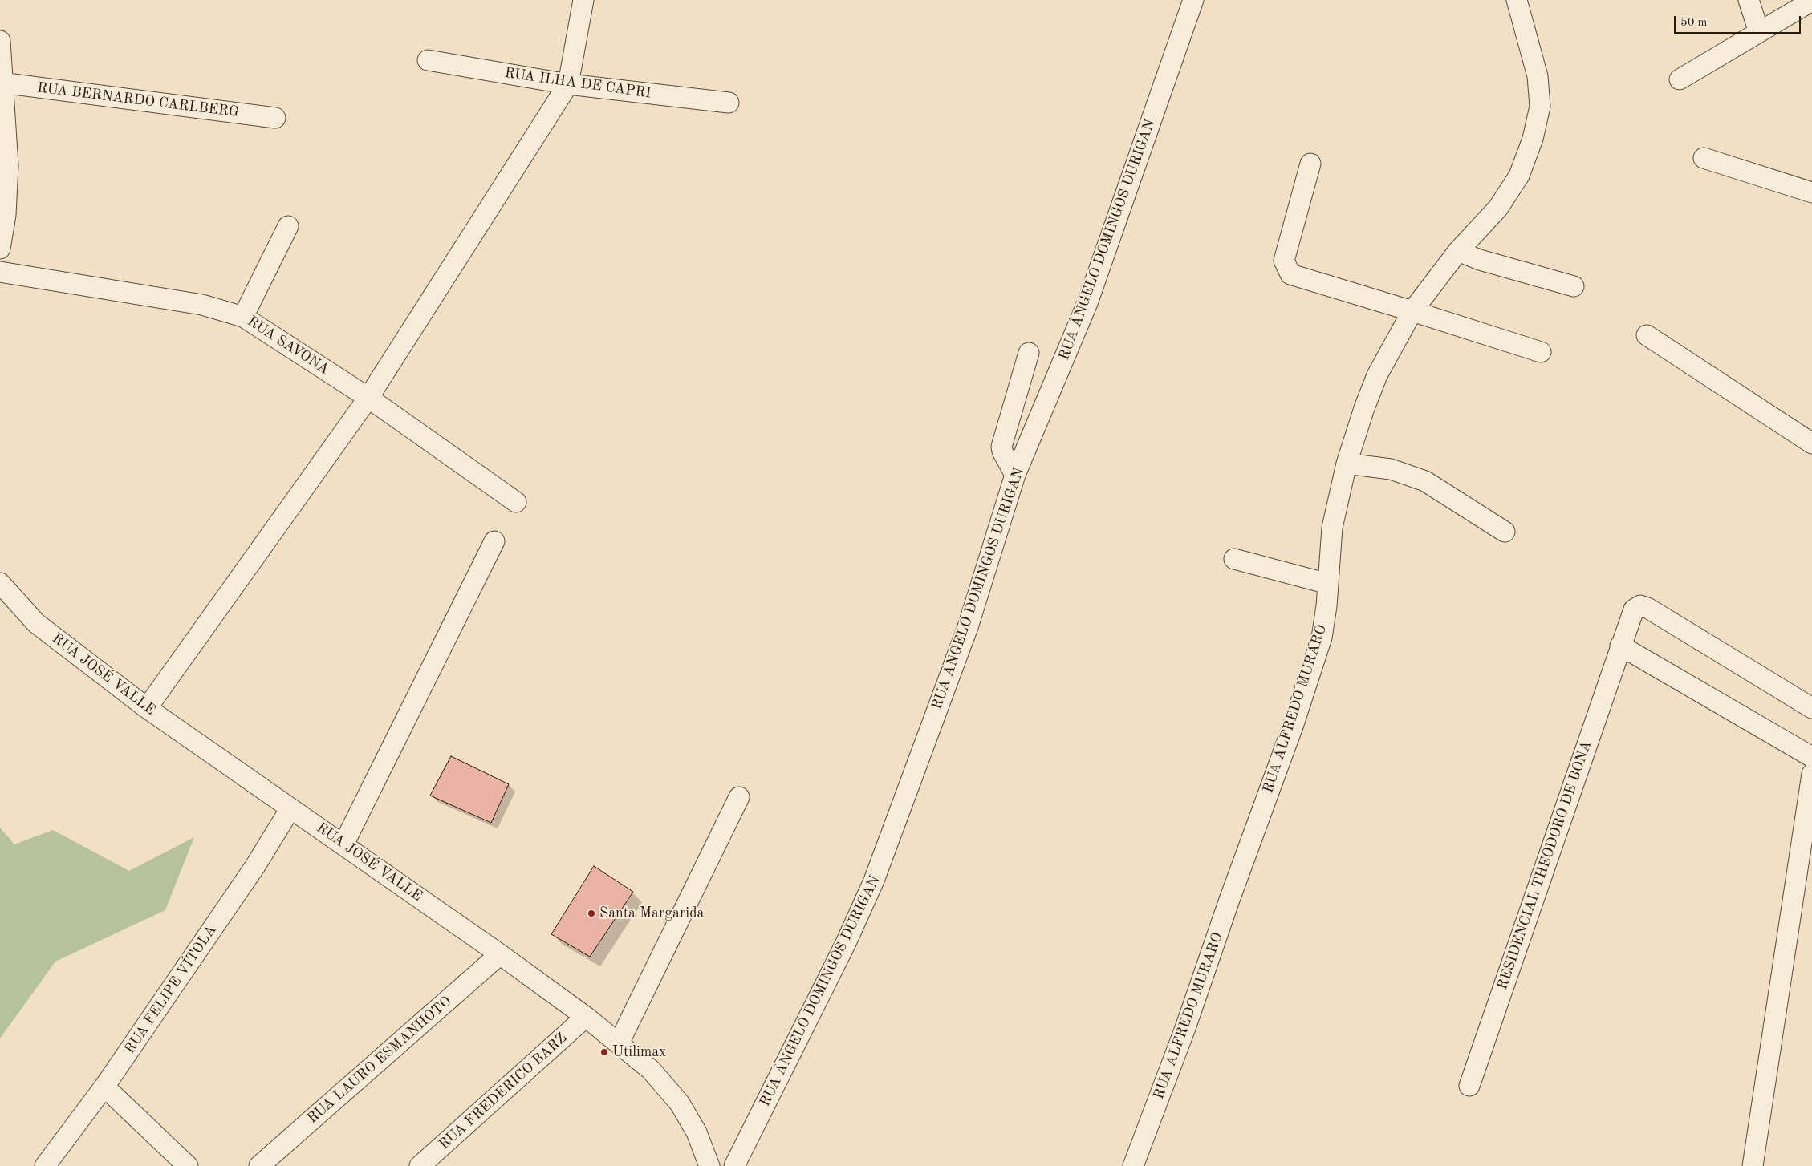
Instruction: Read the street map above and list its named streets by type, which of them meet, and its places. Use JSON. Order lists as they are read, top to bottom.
{
  "streets": {
    "street": [
      "RUA ILHA DE CAPRI",
      "RUA BERNARDO CARLBERG",
      "RUA ÂNGELO DOMINGOS DURIGAN",
      "RUA SAVONA",
      "RUA JOSÉ VALLE",
      "RUA ALFREDO MURARO",
      "RESIDENCIAL THEODORO DE BONA",
      "RUA FELIPE VÍTOLA",
      "RUA LAURO ESMANHOTO",
      "RUA FREDERICO BARZ"
    ]
  },
  "crossings": [
    ["RUA JOSÉ VALLE", "RUA FELIPE VÍTOLA"],
    ["RUA JOSÉ VALLE", "RUA LAURO ESMANHOTO"],
    ["RUA JOSÉ VALLE", "RUA FREDERICO BARZ"]
  ],
  "places": ["Santa Margarida", "Utilimax"],
  "scale_bar": "50 m"
}
